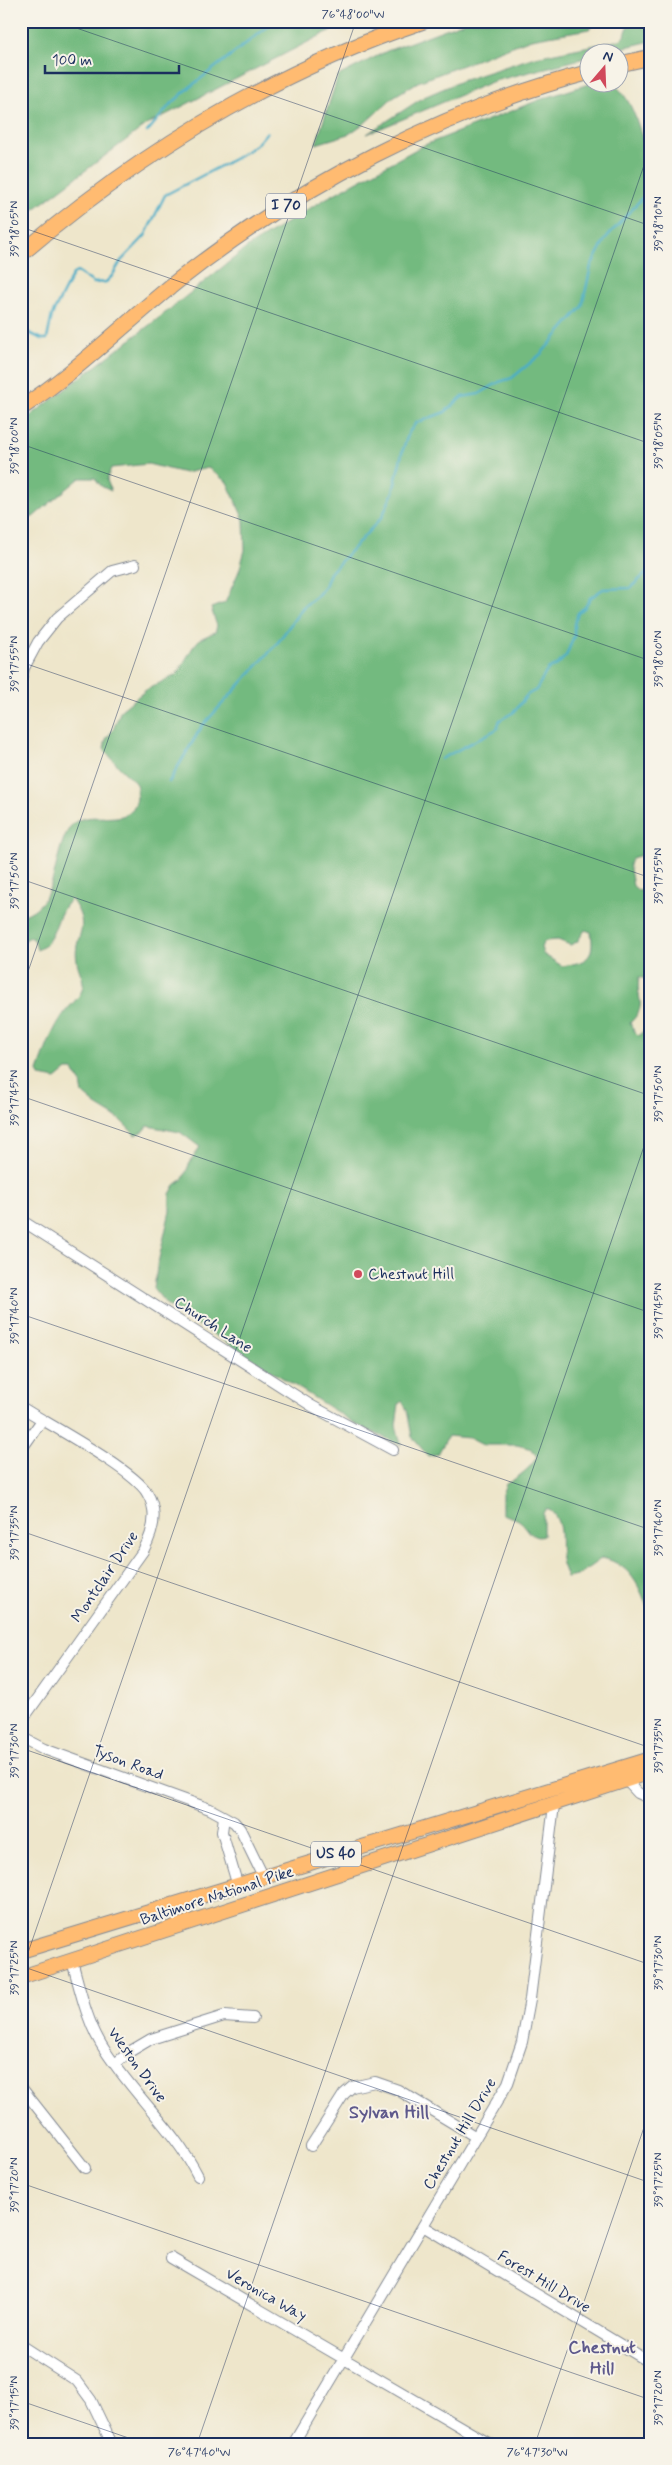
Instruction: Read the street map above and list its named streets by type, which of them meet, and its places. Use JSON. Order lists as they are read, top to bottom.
{
  "streets": {
    "highway": ["I 70"],
    "main road": ["US 40", "Baltimore National Pike"],
    "street": [
      "Church Lane",
      "Montclair Drive",
      "Tyson Road",
      "Weston Drive",
      "Chestnut Hill Drive",
      "Forest Hill Drive",
      "Veronica Way"
    ]
  },
  "crossings": [
    ["Tyson Road", "Baltimore National Pike"],
    ["Baltimore National Pike", "Weston Drive"],
    ["Baltimore National Pike", "Chestnut Hill Drive"],
    ["Chestnut Hill Drive", "Forest Hill Drive"],
    ["Chestnut Hill Drive", "Veronica Way"]
  ],
  "districts": ["Sylvan Hill", "Chestnut Hill"],
  "places": ["Chestnut Hill"],
  "scale_bar": "100 m",
  "north": "top",
  "coordinates": [
    "76°48'00\"W",
    "39°18'10\"N",
    "39°18'05\"N",
    "39°18'00\"N",
    "39°17'55\"N",
    "39°17'50\"N",
    "39°17'45\"N",
    "39°17'40\"N",
    "39°17'35\"N",
    "39°17'30\"N",
    "39°17'25\"N",
    "39°17'20\"N",
    "39°17'15\"N",
    "76°47'40\"W",
    "76°47'30\"W"
  ]
}
